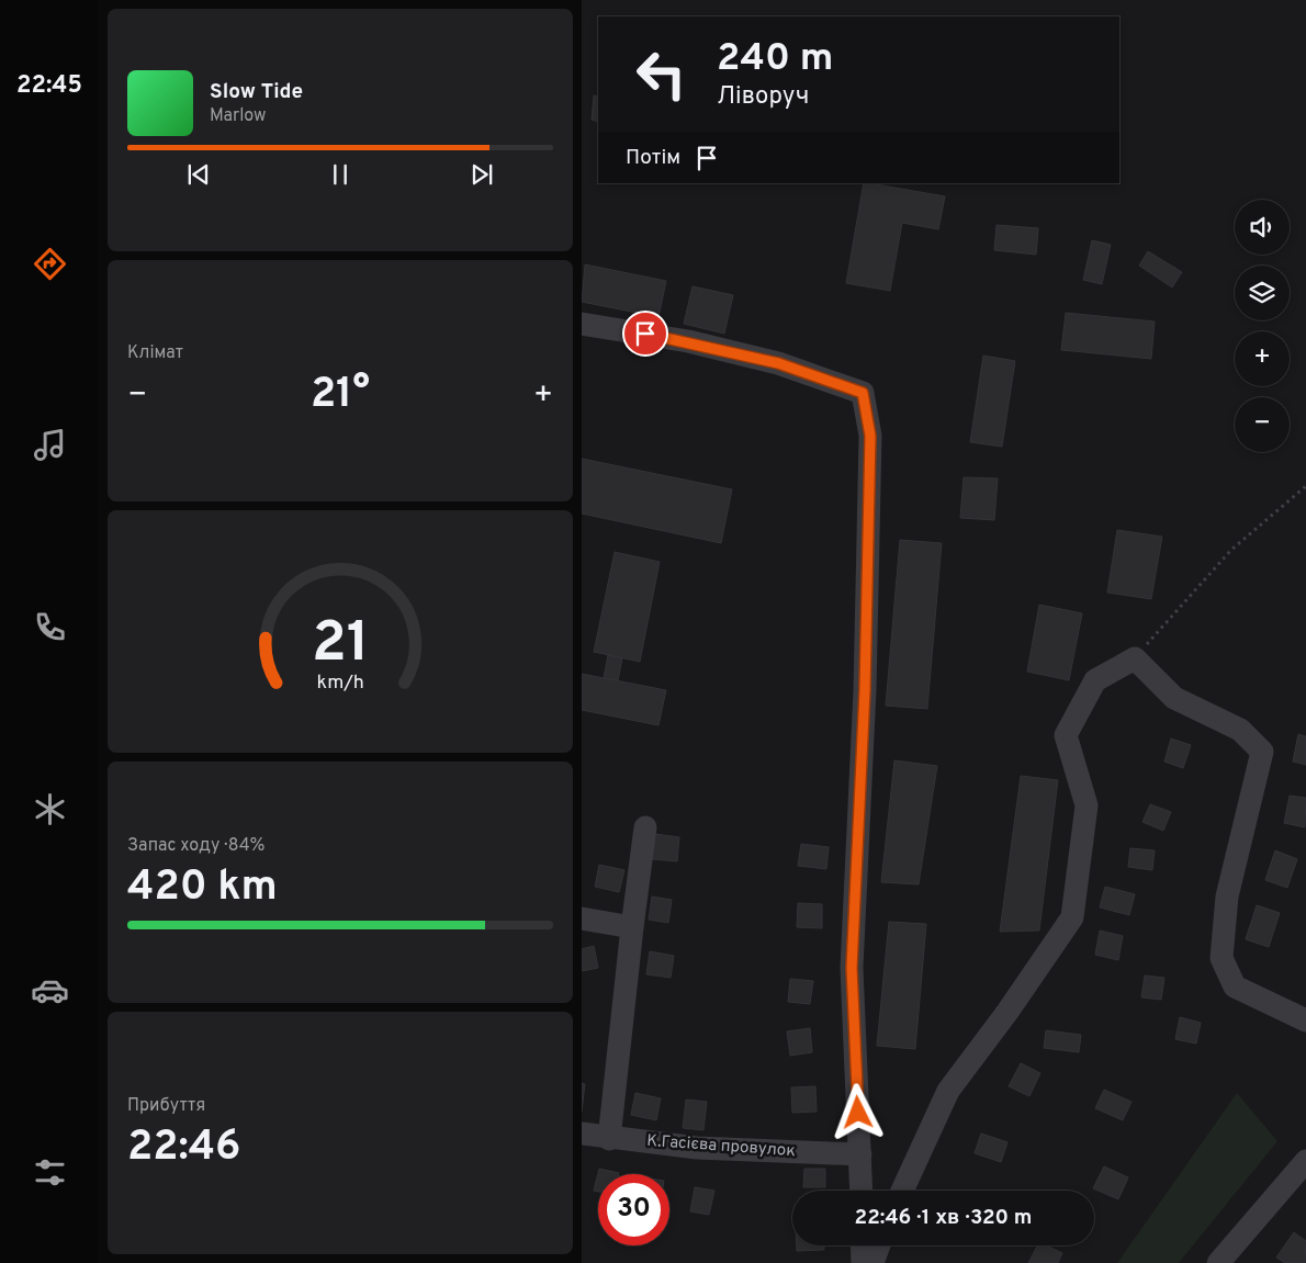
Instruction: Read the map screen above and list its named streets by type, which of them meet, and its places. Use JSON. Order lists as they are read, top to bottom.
{
  "streets": {
    "street": ["К.Гасієва провулок"]
  },
  "page": {
    "tabs": "22:45",
    "turn": ["240 m", "Ліворуч"],
    "song": ["Slow Tide", "Marlow"],
    "then": "Потім",
    "map_buttons": ["+", "−"],
    "tile": [
      "Клімат",
      ["Запас ходу · 84%", "420 km"],
      ["Прибуття", "22:46"]
    ],
    "heat": ["−", "21°", "+"],
    "limit": "30",
    "trip": "22:46 · 1 хв · 320 m",
    "gauge": ["21", "km/h"]
  }
}
